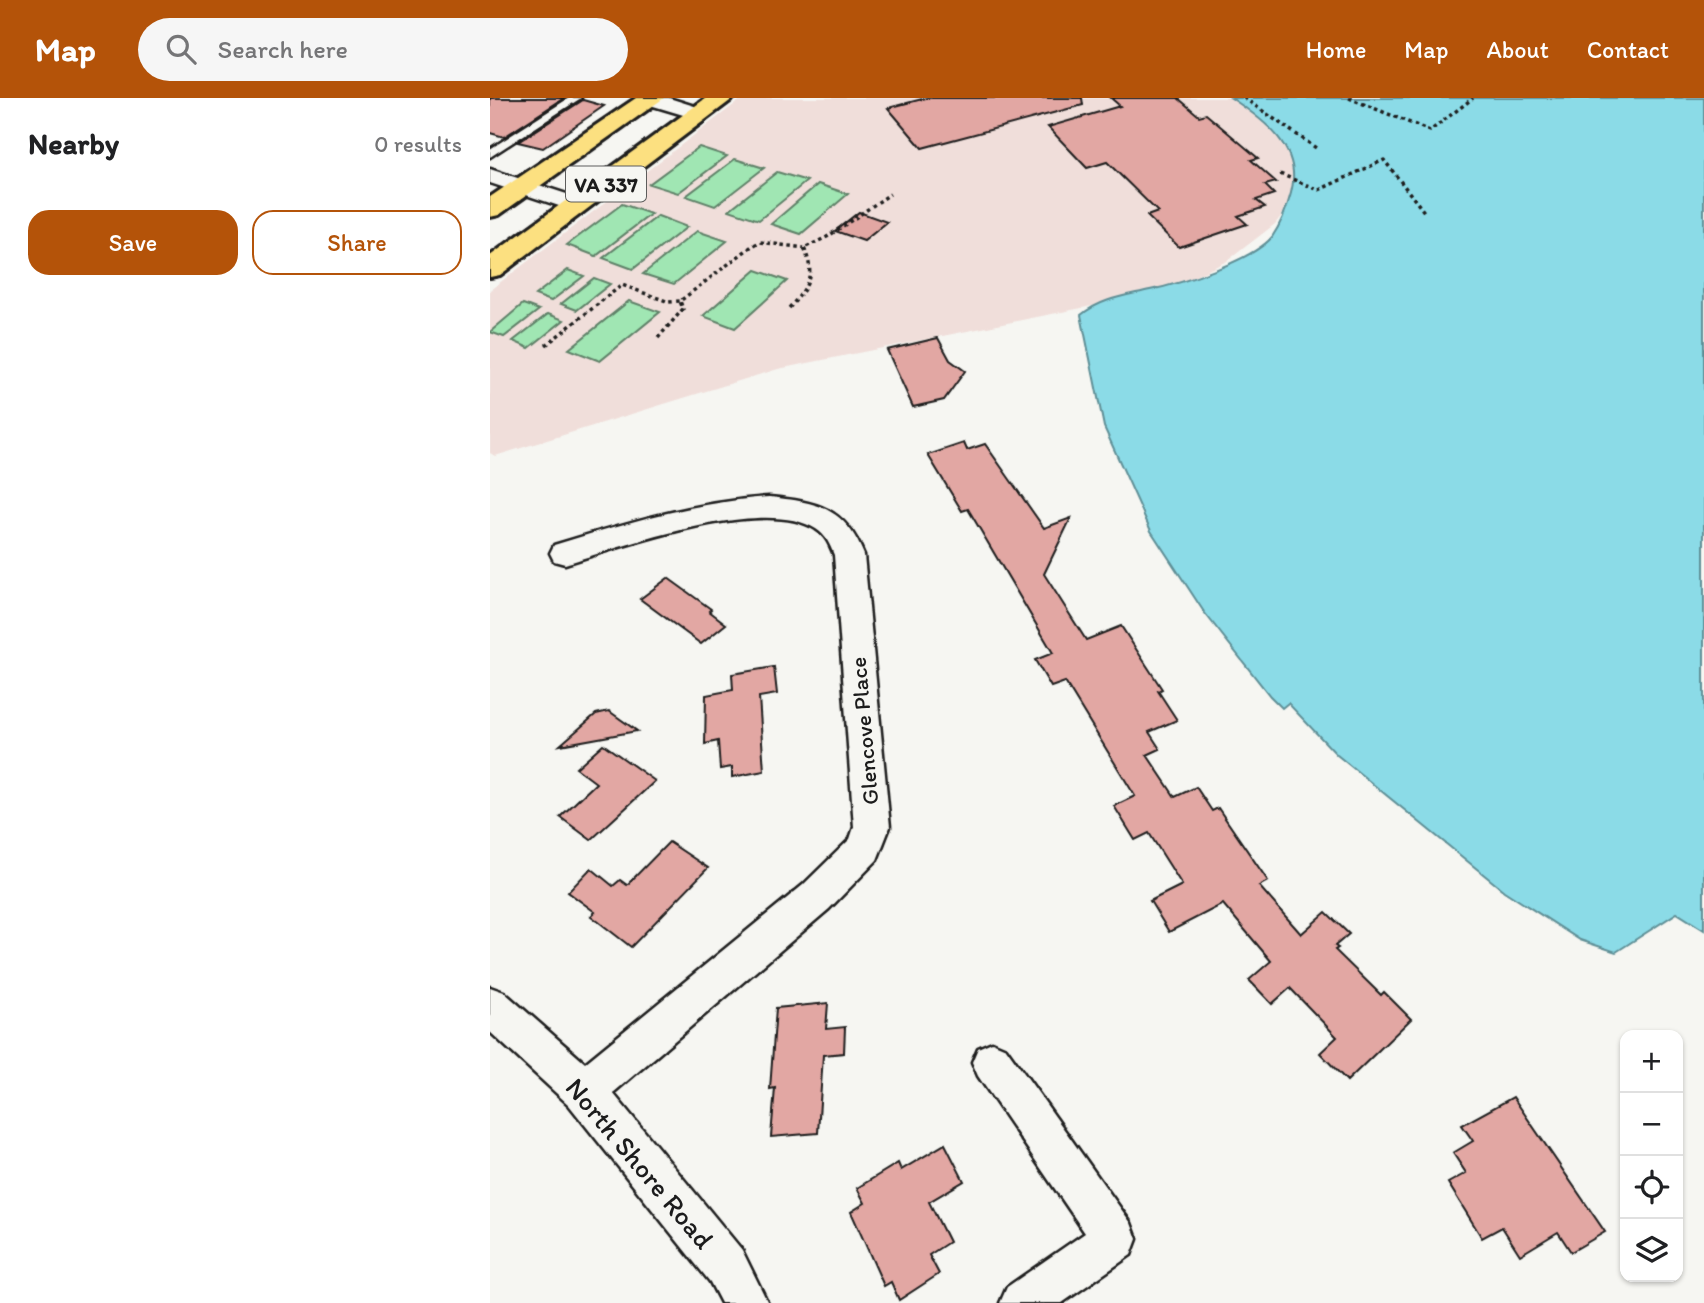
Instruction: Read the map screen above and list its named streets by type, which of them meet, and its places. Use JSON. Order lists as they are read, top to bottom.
{
  "streets": {
    "main road": ["VA 337"],
    "street": ["Glencove Place", "North Shore Road"]
  },
  "crossings": [
    ["Glencove Place", "North Shore Road"]
  ],
  "page": {
    "header": "Map",
    "search": "Search here",
    "nav": [
      "Home",
      "Map",
      "About",
      "Contact"
    ],
    "heading": ["Nearby", "0 results"],
    "buttons": ["Save", "Share"],
    "map_buttons": ["+", "−"]
  }
}
